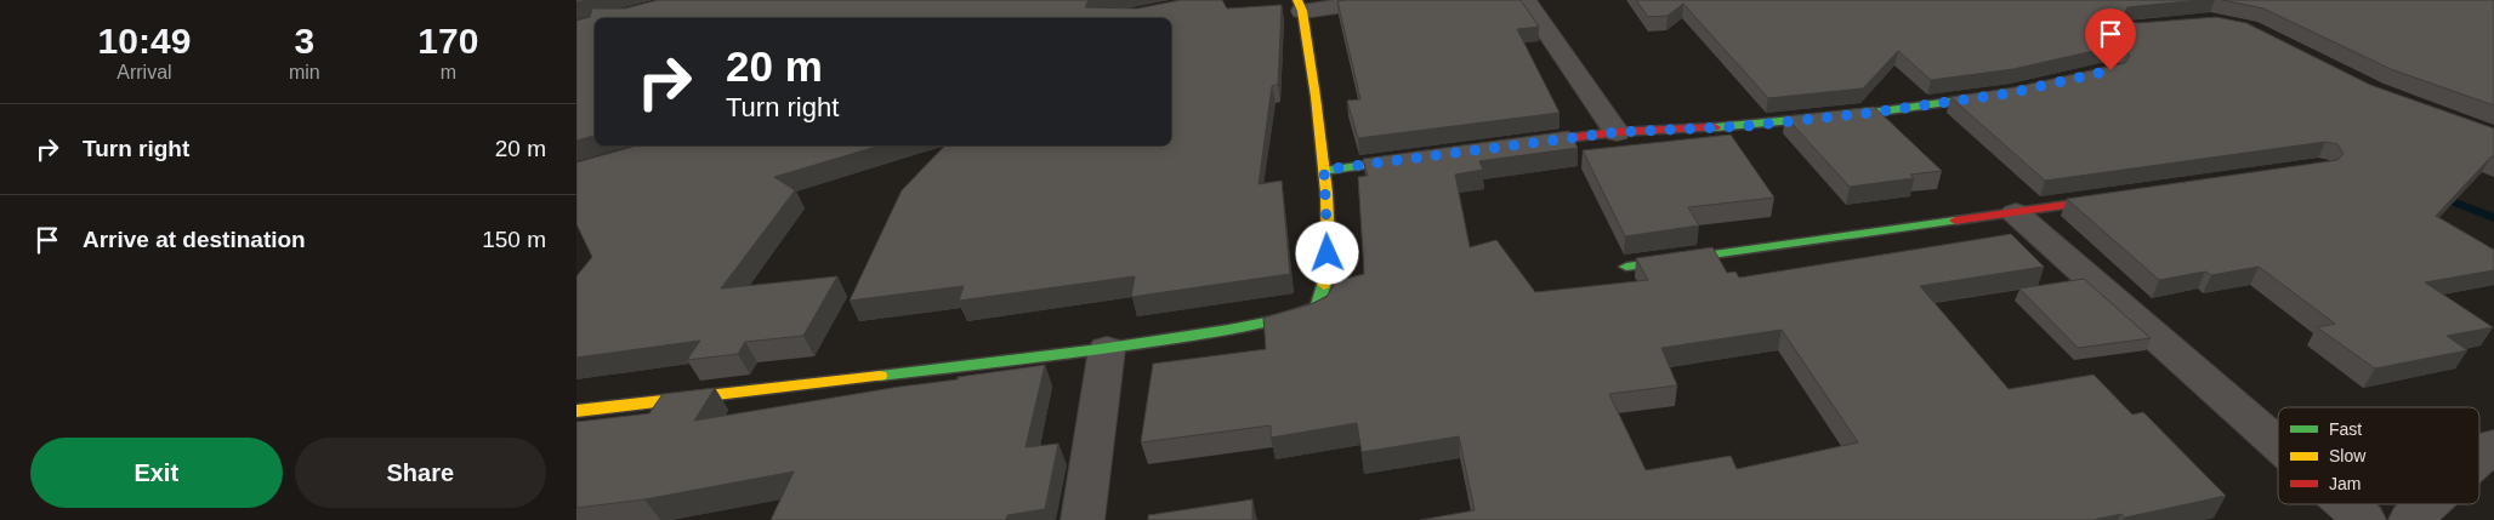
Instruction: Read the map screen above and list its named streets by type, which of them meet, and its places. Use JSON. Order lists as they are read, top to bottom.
{
  "legend": ["Fast", "Slow", "Jam"],
  "page": {
    "eta": [
      "10:49",
      "Arrival",
      "3",
      "min",
      "170",
      "m"
    ],
    "turn": ["20 m", "Turn right"],
    "list": [
      {
        "name": "Turn right",
        "value": "20 m"
      },
      {
        "name": "Arrive at destination",
        "value": "150 m"
      }
    ],
    "buttons": ["Exit", "Share"]
  }
}
